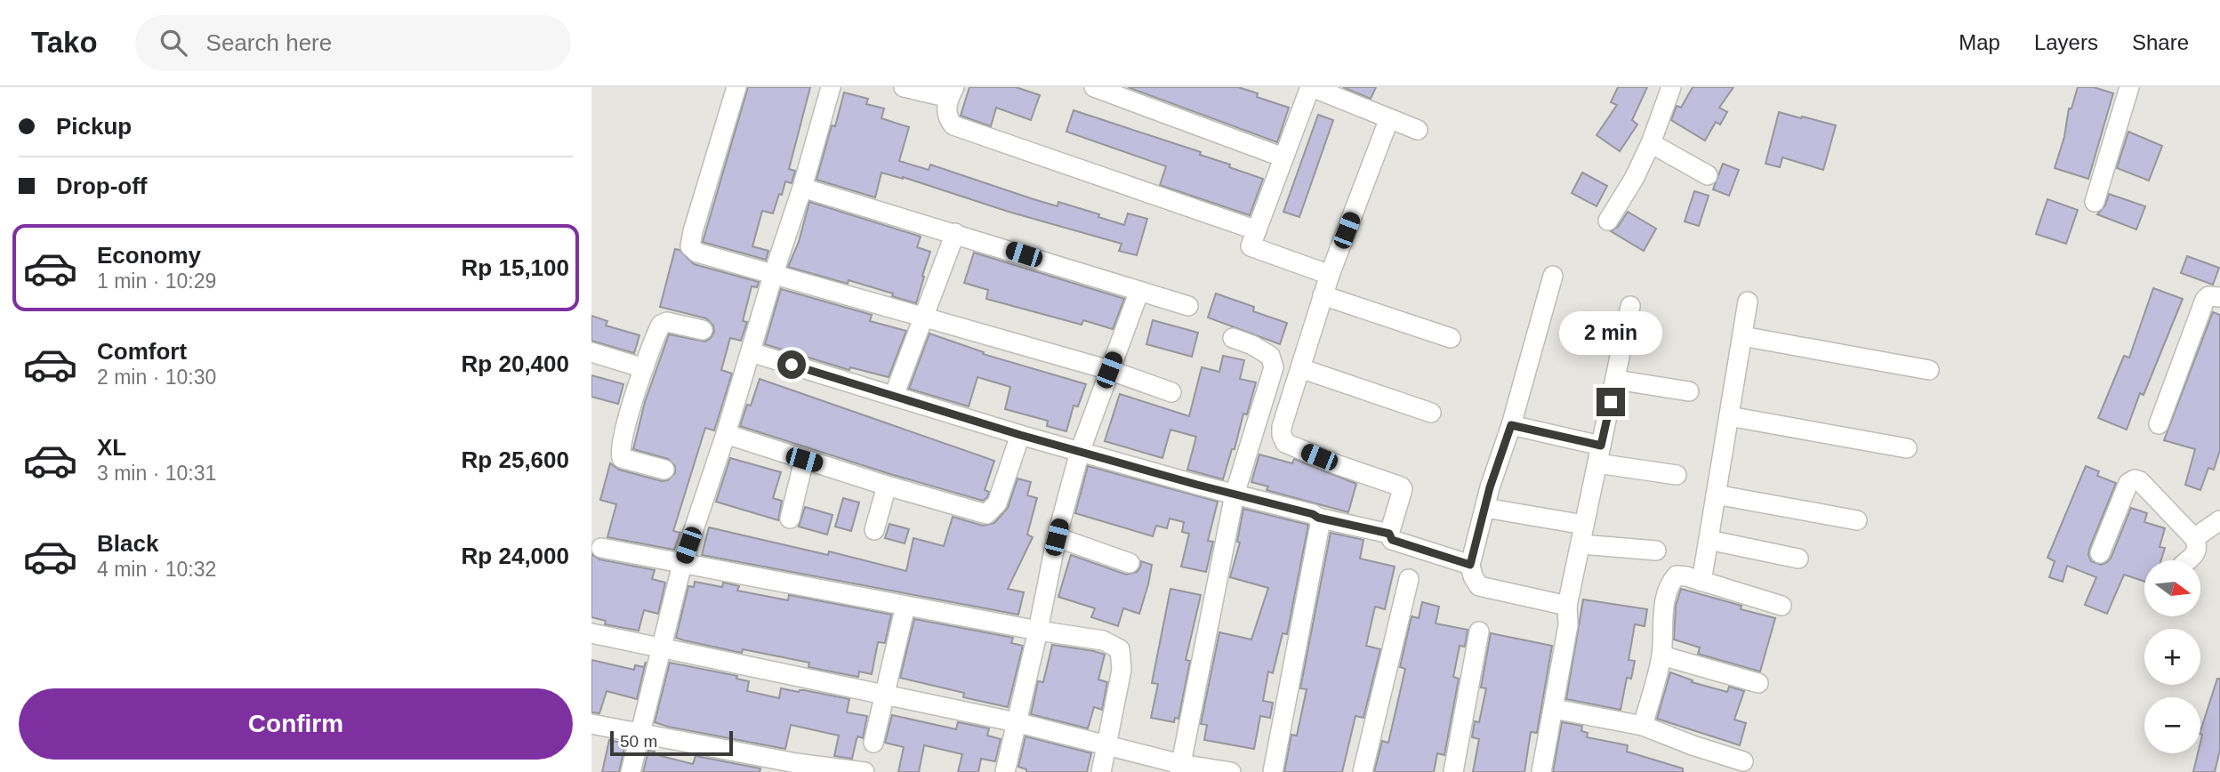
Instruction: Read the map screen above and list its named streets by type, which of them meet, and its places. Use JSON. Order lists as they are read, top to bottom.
{
  "scale_bar": "50 m",
  "north": "right",
  "page": {
    "header": "Tako",
    "search": "Search here",
    "nav": ["Map", "Layers", "Share"],
    "banner": ["Pickup", "Drop-off"],
    "list": [
      {
        "name": "Economy",
        "note": "1 min · 10:29",
        "value": "Rp 15,100"
      },
      {
        "name": "Comfort",
        "note": "2 min · 10:30",
        "value": "Rp 20,400"
      },
      {
        "name": "XL",
        "note": "3 min · 10:31",
        "value": "Rp 25,600"
      },
      {
        "name": "Black",
        "note": "4 min · 10:32",
        "value": "Rp 24,000"
      }
    ],
    "bubble": "2 min",
    "map_buttons": ["+", "−"],
    "buttons": "Confirm",
    "scale": "50 m"
  }
}
